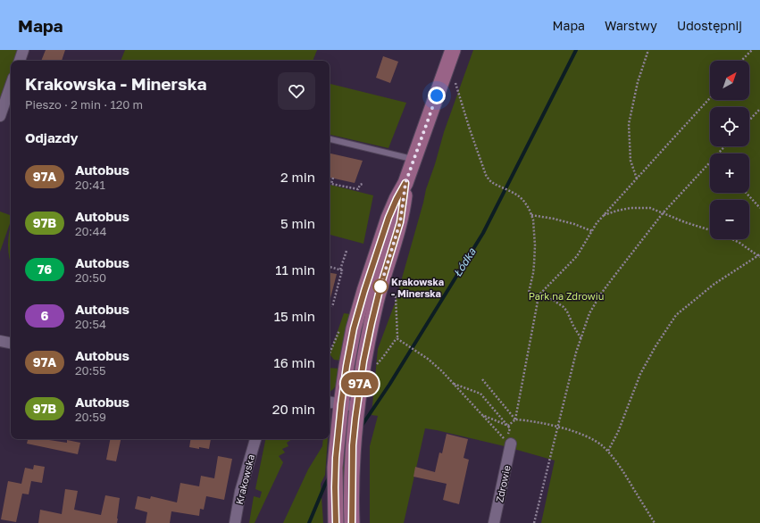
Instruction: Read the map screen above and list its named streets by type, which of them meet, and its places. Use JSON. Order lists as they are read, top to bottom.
{
  "streets": {
    "street": ["Krakowska", "Zdrowie"]
  },
  "water": ["Łódka"],
  "parks": ["Park na Zdrowiu"],
  "places": ["Krakowska - Minerska"],
  "lines": ["bus line 97A"],
  "north": "top right",
  "page": {
    "header": "Mapa",
    "nav": ["Mapa", "Warstwy", "Udostępnij"],
    "on_map": "97A",
    "map_buttons": ["+", "−"],
    "heading": [
      ["Krakowska - Minerska", "Pieszo · 2 min · 120 m"],
      "Odjazdy"
    ],
    "list": [
      {
        "mark": "97A",
        "name": "Autobus",
        "note": "20:41",
        "value": "2 min"
      },
      {
        "mark": "97B",
        "name": "Autobus",
        "note": "20:44",
        "value": "5 min"
      },
      {
        "mark": "76",
        "name": "Autobus",
        "note": "20:50",
        "value": "11 min"
      },
      {
        "mark": "6",
        "name": "Autobus",
        "note": "20:54",
        "value": "15 min"
      },
      {
        "mark": "97A",
        "name": "Autobus",
        "note": "20:55",
        "value": "16 min"
      },
      {
        "mark": "97B",
        "name": "Autobus",
        "note": "20:59",
        "value": "20 min"
      }
    ]
  }
}
